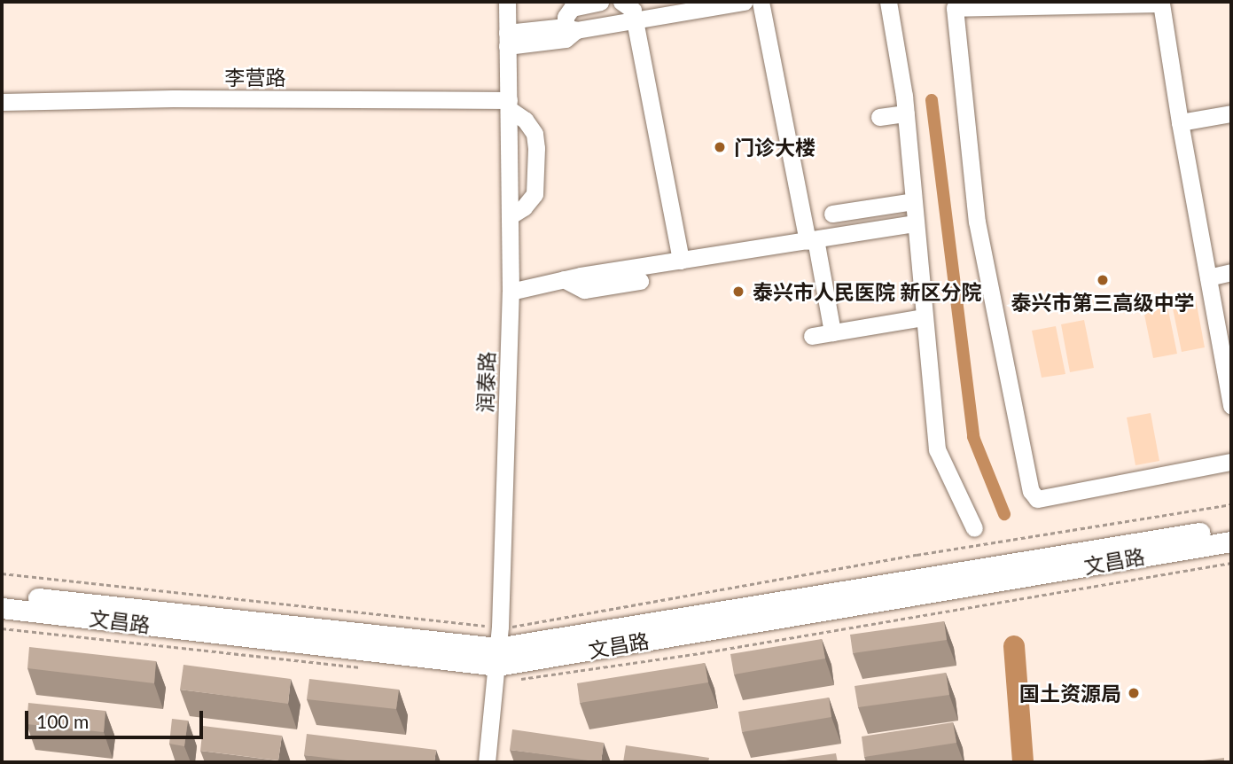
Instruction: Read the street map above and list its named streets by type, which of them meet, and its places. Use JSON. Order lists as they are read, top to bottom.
{
  "streets": {
    "main road": ["文昌路"],
    "street": ["李营路", "润泰路"]
  },
  "crossings": [
    ["李营路", "润泰路"],
    ["润泰路", "文昌路"]
  ],
  "places": [
    "门诊大楼",
    "泰兴市第三高级中学",
    "泰兴市人民医院 新区分院",
    "国土资源局"
  ],
  "scale_bar": "100 m"
}
